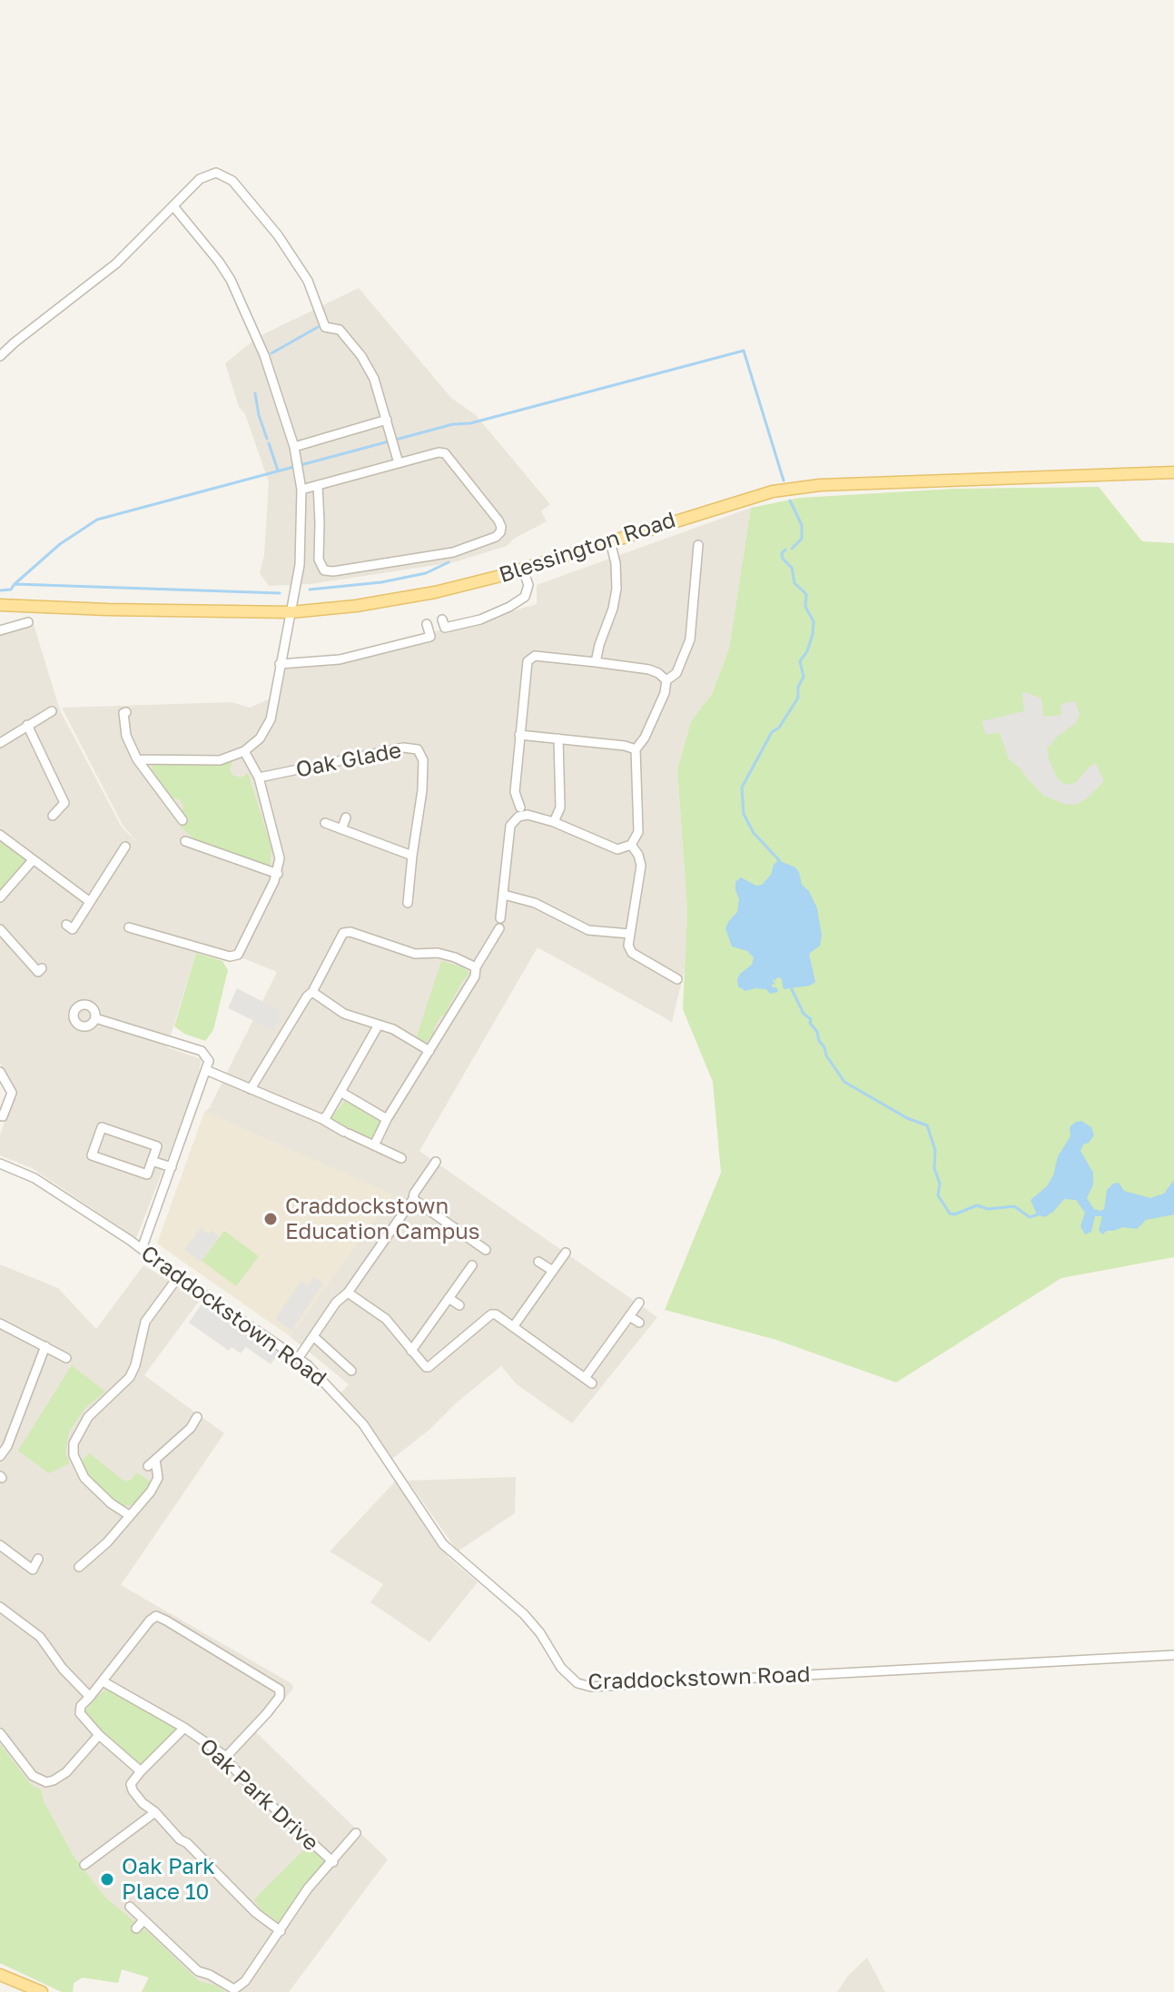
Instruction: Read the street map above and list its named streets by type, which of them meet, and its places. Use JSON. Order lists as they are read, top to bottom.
{
  "streets": {
    "main road": ["Blessington Road"],
    "street": ["Oak Glade", "Craddockstown Road", "Oak Park Drive"]
  },
  "places": ["Craddockstown Education Campus", "Oak Park Place 10"]
}
